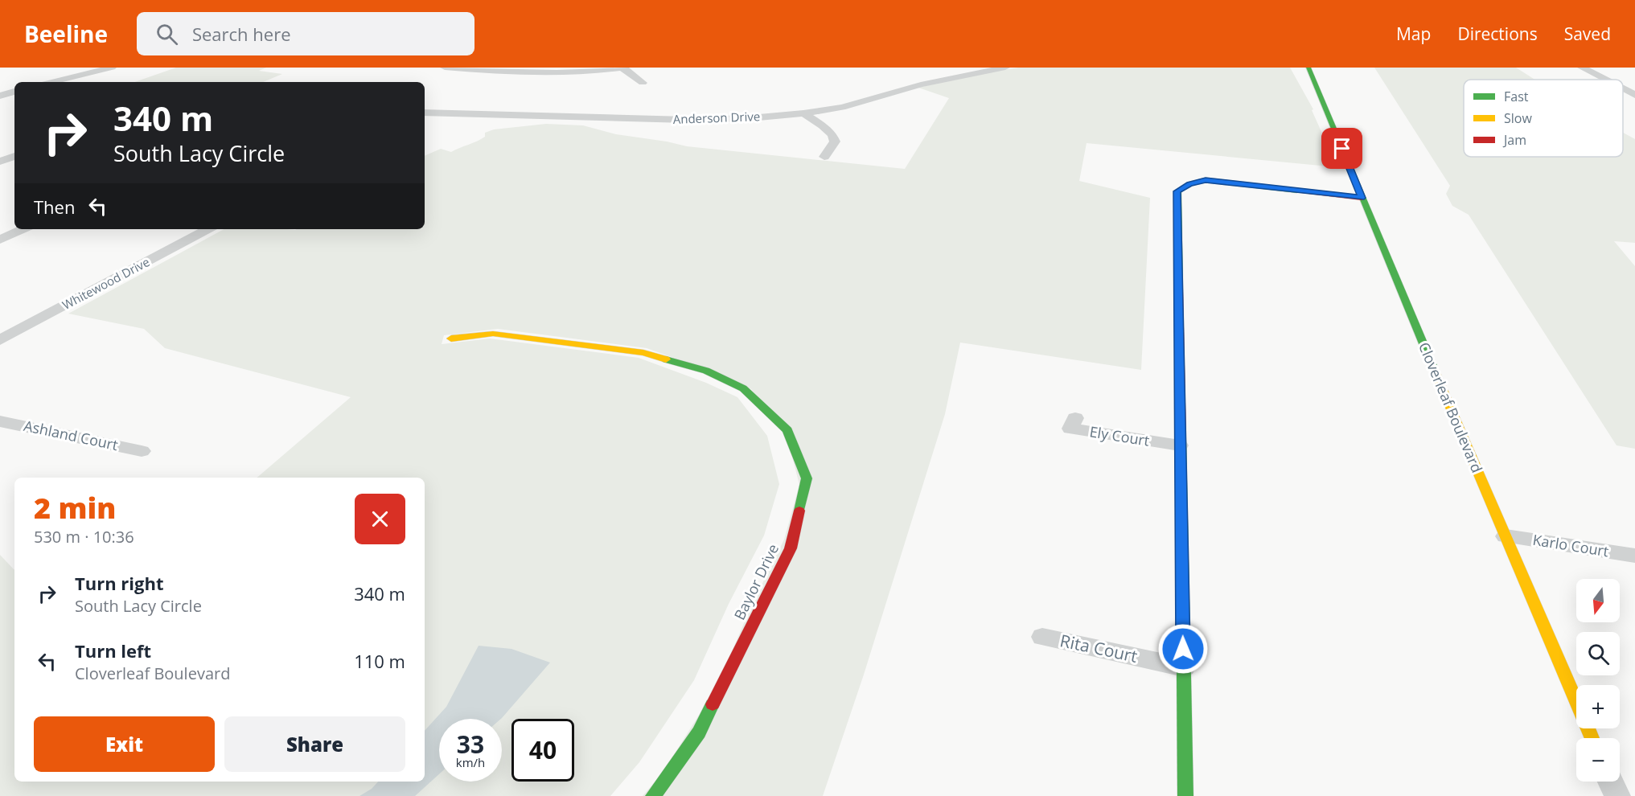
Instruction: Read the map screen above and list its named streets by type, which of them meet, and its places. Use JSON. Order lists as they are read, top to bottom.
{
  "streets": {
    "street": [
      "Anderson Drive",
      "Whitewood Drive",
      "Cloverleaf Boulevard",
      "Ashland Court",
      "Ely Court",
      "Karlo Court",
      "Baylor Drive",
      "Rita Court"
    ]
  },
  "crossings": [
    ["Cloverleaf Boulevard", "Karlo Court"]
  ],
  "legend": ["Fast", "Slow", "Jam"],
  "north": "bottom",
  "page": {
    "header": "Beeline",
    "search": "Search here",
    "nav": ["Map", "Directions", "Saved"],
    "turn": ["340 m", "South Lacy Circle"],
    "then": "Then",
    "heading": ["2 min", "530 m · 10:36"],
    "list": [
      {
        "name": "Turn right",
        "note": "South Lacy Circle",
        "value": "340 m"
      },
      {
        "name": "Turn left",
        "note": "Cloverleaf Boulevard",
        "value": "110 m"
      }
    ],
    "map_buttons": ["+", "−"],
    "buttons": ["Exit", "Share"],
    "speed": "33 km/h",
    "limit": "40"
  }
}
